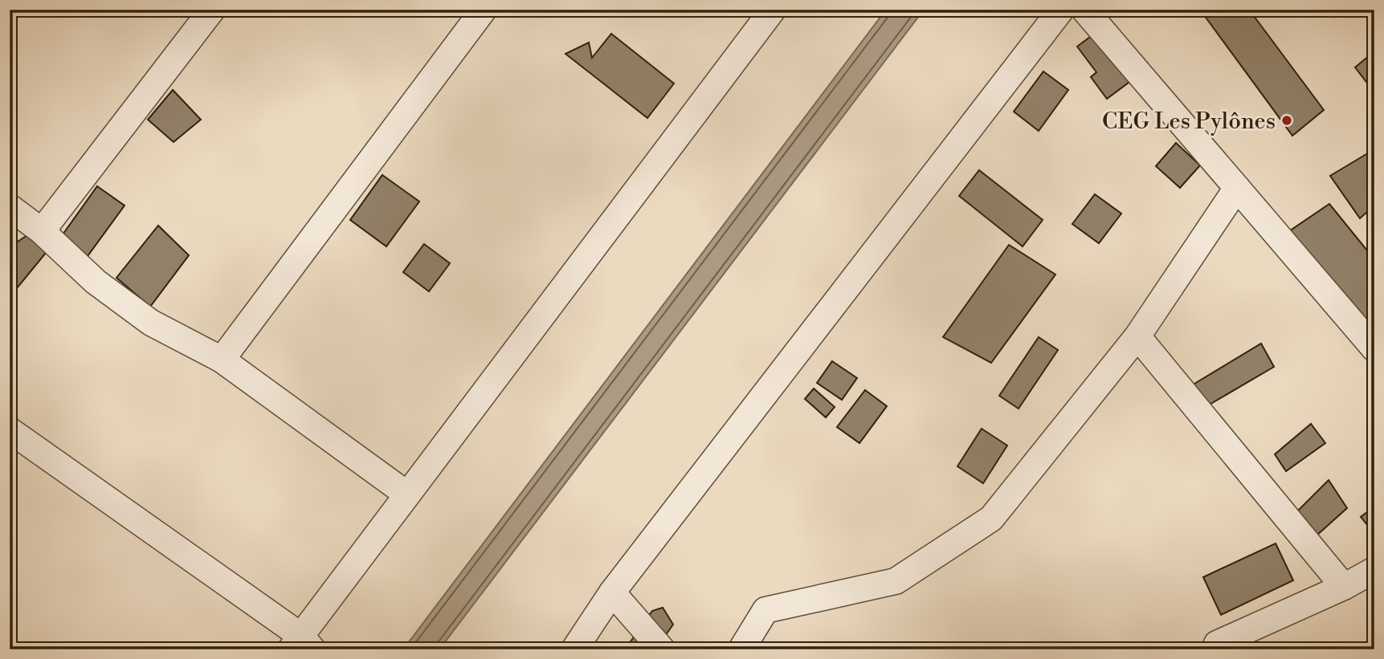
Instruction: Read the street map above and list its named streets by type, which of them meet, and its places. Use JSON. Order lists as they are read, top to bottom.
{
  "places": ["CEG Les Pylônes"]
}
